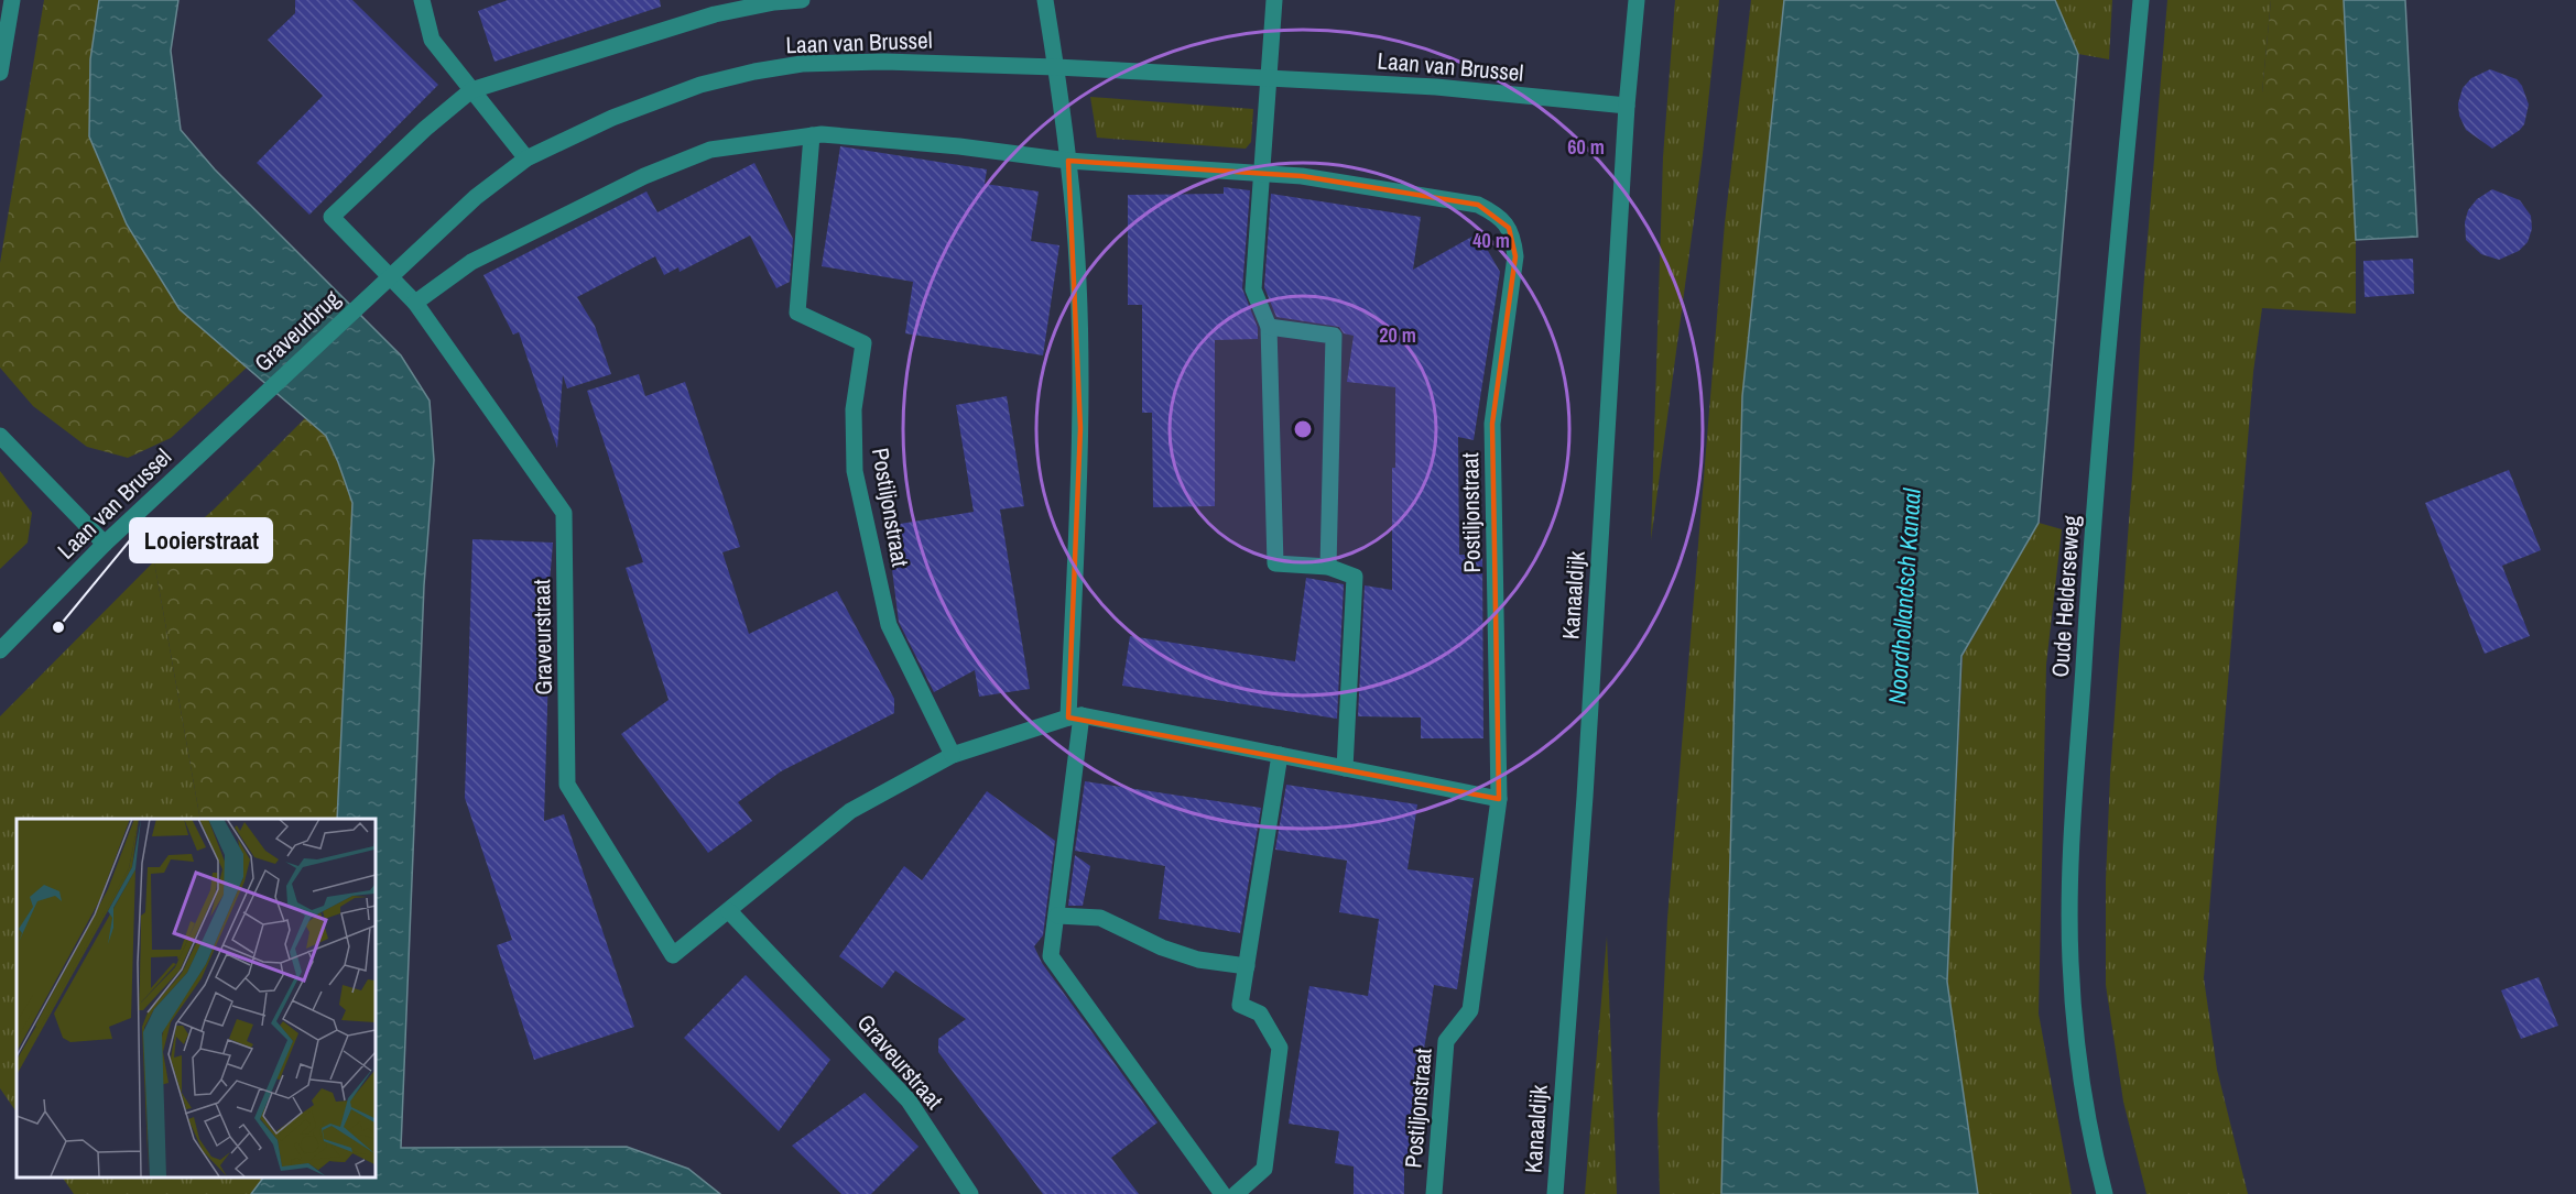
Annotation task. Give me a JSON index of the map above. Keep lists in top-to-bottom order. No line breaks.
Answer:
{"streets":{"street":["Laan van Brussel","Graveurbrug","Postiljonstraat","Kanaaldijk","Oude Helderseweg","Graveurstraat"]},"crossings":[["Laan van Brussel","Graveurbrug"],["Laan van Brussel","Kanaaldijk"],["Laan van Brussel","Graveurstraat"],["Postiljonstraat","Graveurstraat"]],"water":["Noordhollandsch Kanaal"],"places":["Looierstraat"],"rings":["60 m","40 m","20 m"]}
